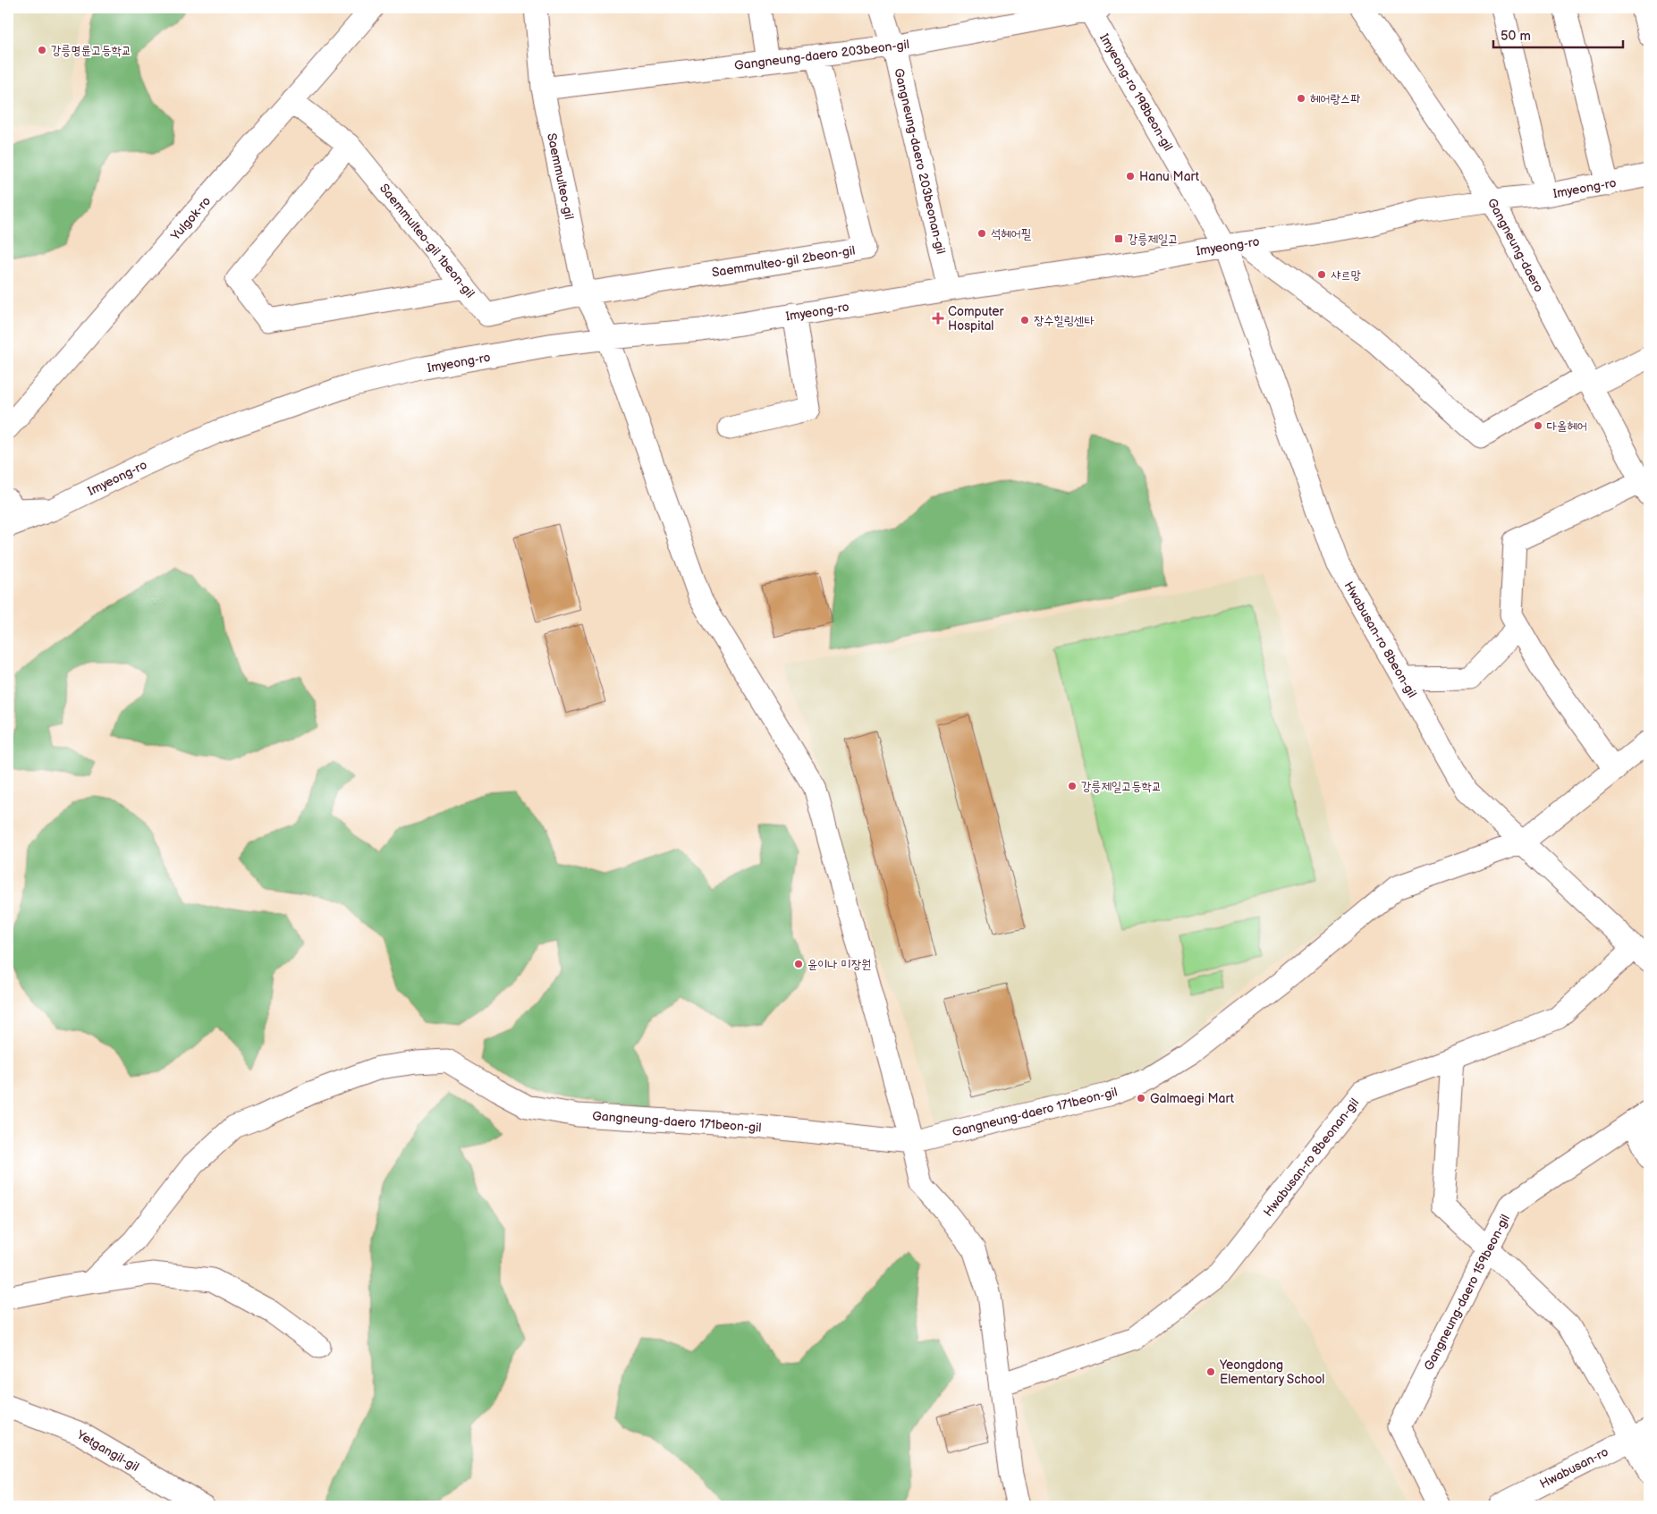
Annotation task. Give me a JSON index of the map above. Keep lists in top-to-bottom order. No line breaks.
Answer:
{"streets":{"street":["Gangneung-daero 203beon-gil","Imyeong-ro 198beon-gil","Gangneung-daero 203beonan-gil","Saemmulteo-gil","Imyeong-ro","Yulgok-ro","Saemmulteo-gil 1beon-gil","Gangneung-daero","Saemmulteo-gil 2beon-gil","Hwabusan-ro 8beon-gil","Gangneung-daero 171beon-gil","Hwabusan-ro 8beonan-gil","Gangneung-daero 159beon-gil","Yetgangil-gil","Hwabusan-ro"]},"crossings":[["Gangneung-daero 203beon-gil","Imyeong-ro 198beon-gil"],["Gangneung-daero 203beon-gil","Gangneung-daero 203beonan-gil"],["Gangneung-daero 203beon-gil","Saemmulteo-gil"],["Gangneung-daero 203beon-gil","Saemmulteo-gil 2beon-gil"],["Imyeong-ro 198beon-gil","Imyeong-ro"],["Imyeong-ro 198beon-gil","Hwabusan-ro 8beon-gil"],["Gangneung-daero 203beonan-gil","Imyeong-ro"],["Saemmulteo-gil","Imyeong-ro"],["Saemmulteo-gil","Saemmulteo-gil 1beon-gil"],["Saemmulteo-gil","Saemmulteo-gil 2beon-gil"],["Saemmulteo-gil","Gangneung-daero 171beon-gil"],["Saemmulteo-gil","Hwabusan-ro 8beonan-gil"],["Imyeong-ro","Gangneung-daero"],["Imyeong-ro","Hwabusan-ro 8beon-gil"],["Yulgok-ro","Saemmulteo-gil 1beon-gil"],["Saemmulteo-gil 1beon-gil","Saemmulteo-gil 2beon-gil"],["Hwabusan-ro 8beon-gil","Gangneung-daero 171beon-gil"],["Hwabusan-ro 8beon-gil","Hwabusan-ro 8beonan-gil"]],"places":{"other":["강릉명륜고등학교","헤어랑스파","Hanu Mart","석헤어필","샤르망","장수힐링센타","다올헤어","강릉제일고등학교","윤이나 미장원","Galmaegi Mart","Yeongdong Elementary School"],"transit":["강릉제일고"],"health":["Computer Hospital"]},"scale_bar":"50 m"}
